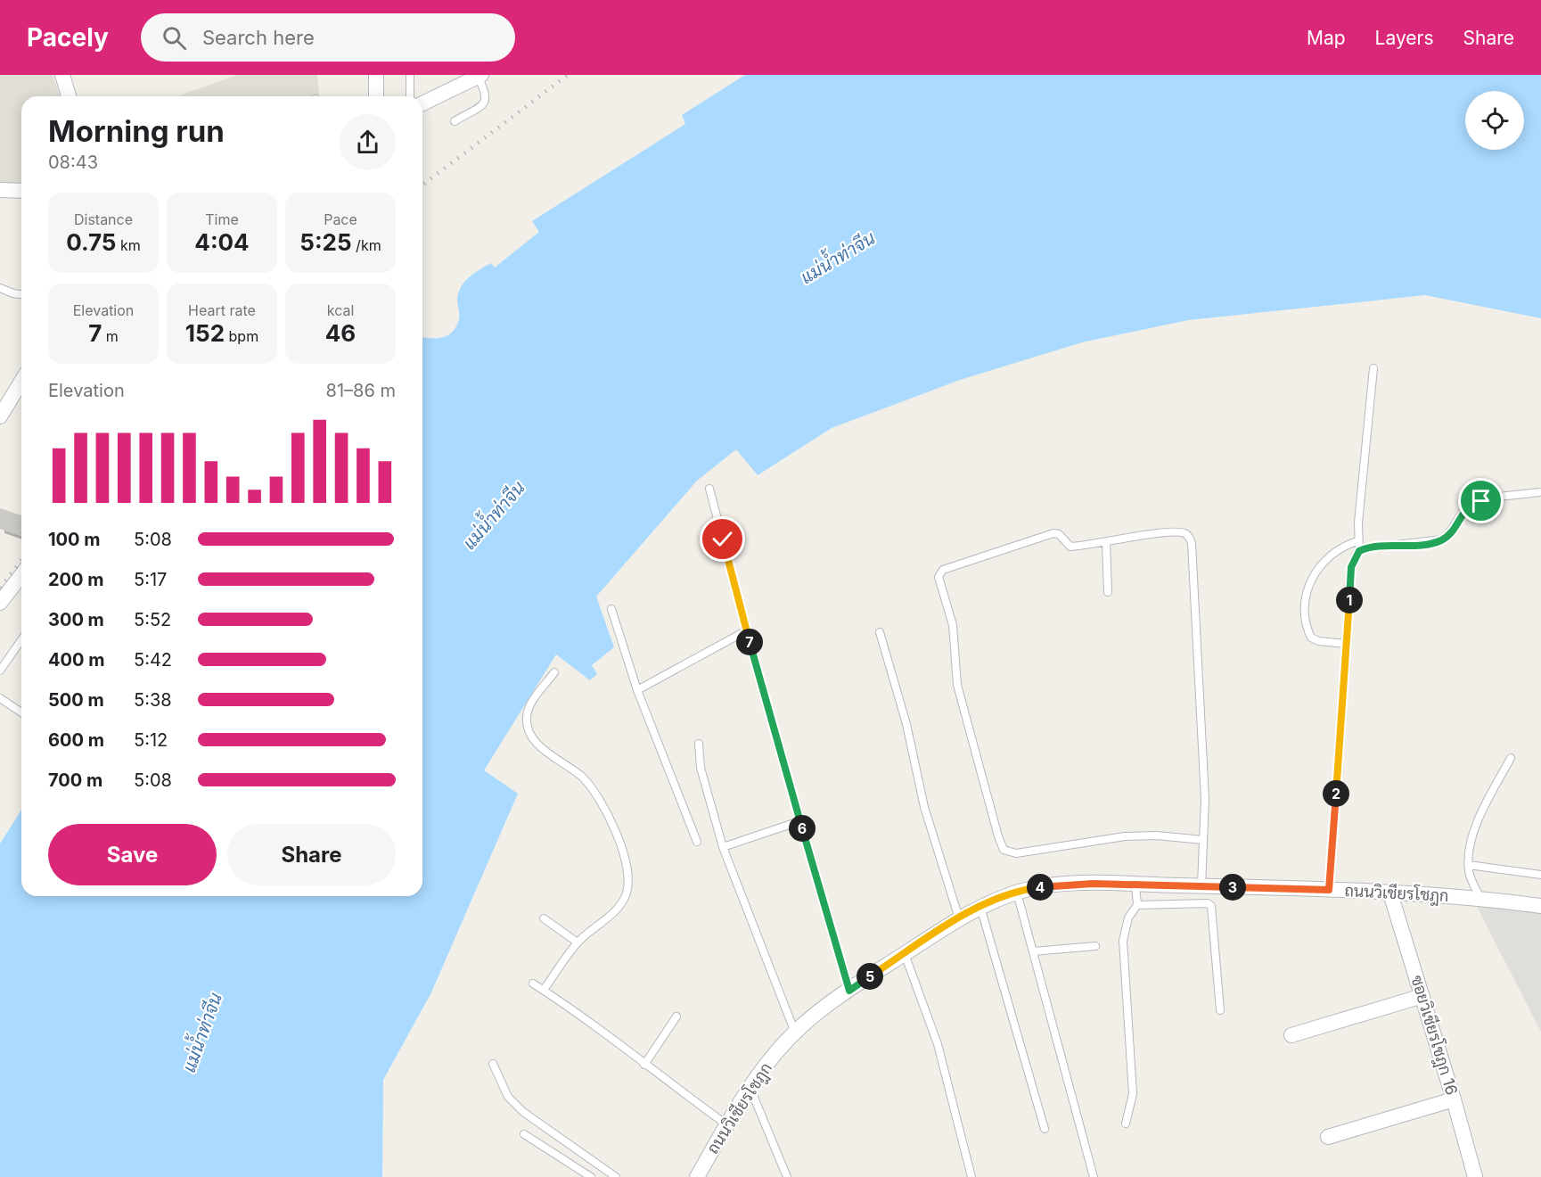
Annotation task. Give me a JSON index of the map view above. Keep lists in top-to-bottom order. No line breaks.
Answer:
{"streets":{"street":["ถนนวิเชียรโชฎก","ซอยวิเชียรโชฎก 16"]},"crossings":[["ถนนวิเชียรโชฎก","ซอยวิเชียรโชฎก 16"]],"water":["แม่น้ำท่าจีน"],"page":{"header":"Pacely","search":"Search here","nav":["Map","Layers","Share"],"heading":["Morning run","08:43"],"stats":[["Distance","0.75 km"],["Time","4:04"],["Pace","5:25 /km"],["Elevation","7 m"],["Heart rate","152 bpm"],["kcal","46"]],"chart":["Elevation","81–86 m"],"list":[{"name":"100 m","note":"5:08"},{"name":"200 m","note":"5:17"},{"name":"300 m","note":"5:52"},{"name":"400 m","note":"5:42"},{"name":"500 m","note":"5:38"},{"name":"600 m","note":"5:12"},{"name":"700 m","note":"5:08"}],"pins":["1","7","2","6","3","4","5"],"buttons":["Save","Share"]}}
